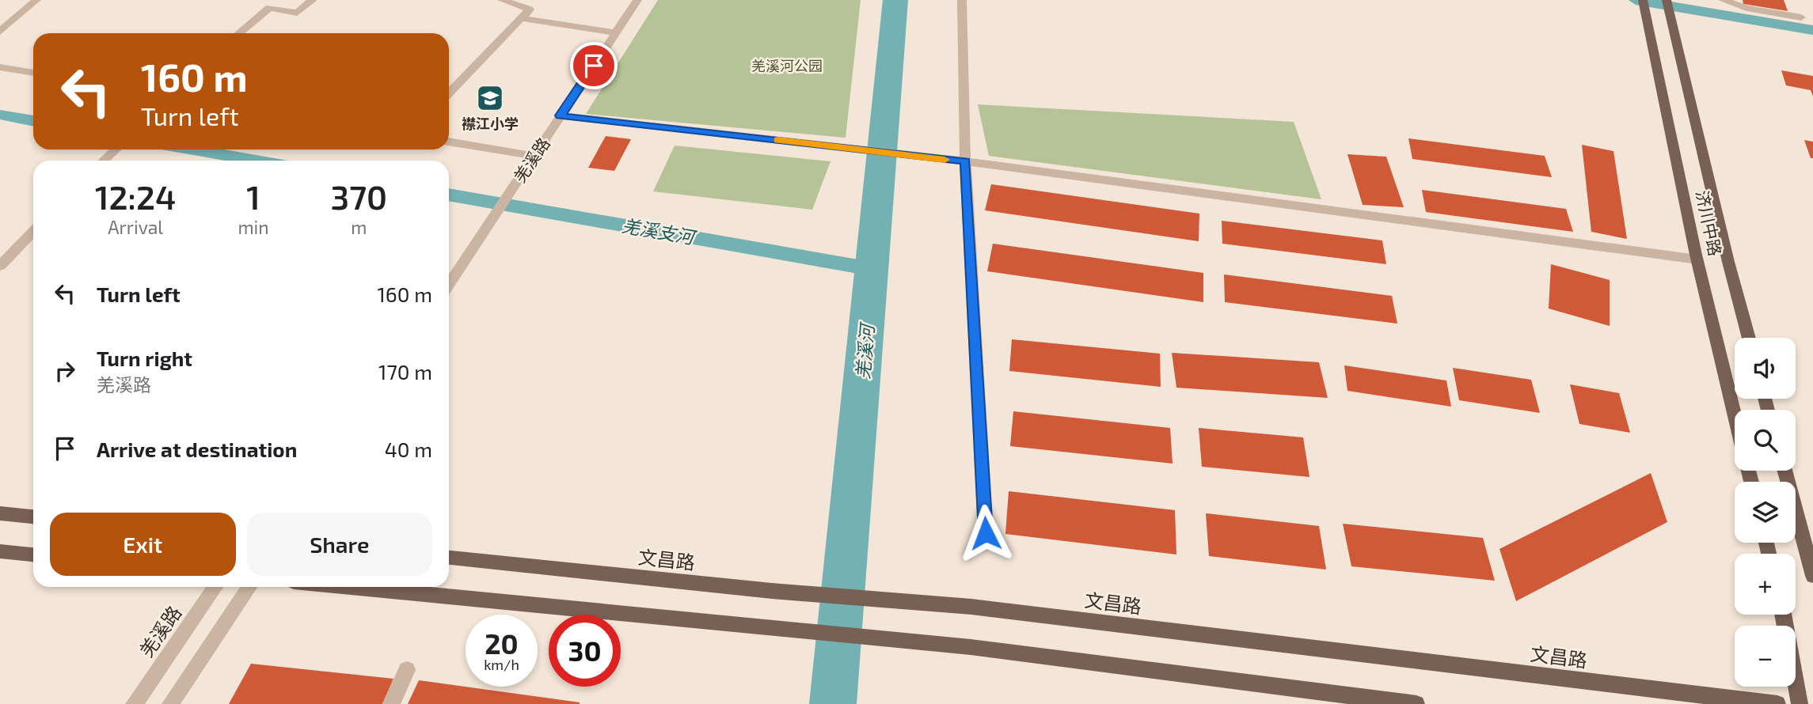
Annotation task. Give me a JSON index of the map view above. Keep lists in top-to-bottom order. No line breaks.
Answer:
{"streets":{"main road":["济川中路","文昌路"],"street":["羌溪路"]},"water":["羌溪支河","羌溪河"],"parks":["羌溪河公园"],"places":{"school or university":["襟江小学"]},"page":{"turn":["160 m","Turn left"],"eta":["12:24","Arrival","1","min","370","m"],"list":[{"name":"Turn left","value":"160 m"},{"name":"Turn right","note":"羌溪路","value":"170 m"},{"name":"Arrive at destination","value":"40 m"}],"map_buttons":["+","−"],"buttons":["Exit","Share"],"speed":"20 km/h","limit":"30"}}
